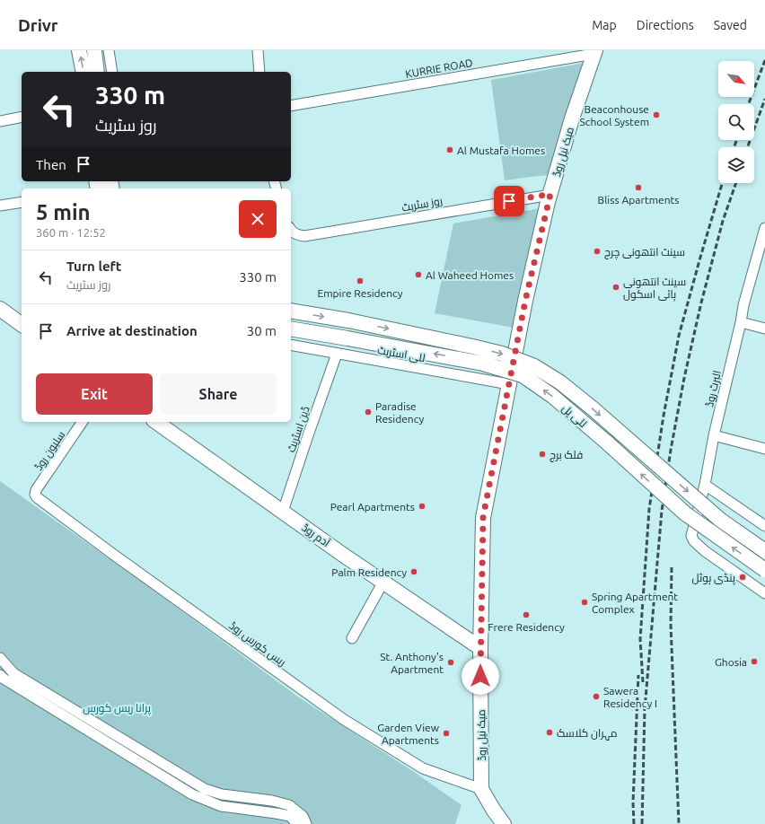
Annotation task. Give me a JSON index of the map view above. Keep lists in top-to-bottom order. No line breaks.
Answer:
{"streets":{"street":["KURRIE ROAD","میک نیل روڈ","روز سٹریٹ","للی اسٹریٹ","البرٹ روڈ","للی پل","ڈین اسٹریٹ","سلیون روڈ","آدم روڈ","ریس کورس روڈ"]},"crossings":[["KURRIE ROAD","میک نیل روڈ"],["میک نیل روڈ","روز سٹریٹ"],["میک نیل روڈ","للی اسٹریٹ"],["میک نیل روڈ","آدم روڈ"],["میک نیل روڈ","ریس کورس روڈ"],["للی اسٹریٹ","ڈین اسٹریٹ"],["ڈین اسٹریٹ","آدم روڈ"],["سلیون روڈ","ریس کورس روڈ"]],"parks":["پرانا ریس کورس"],"places":["Beaconhouse School System","Al Mustafa Homes","Bliss Apartments","سینٹ انتھونی چرچ","Al Waheed Homes","Empire Residency","سینٹ انتھونی ہائی اسکول","Paradise Residency","فلک برج","Pearl Apartments","Palm Residency","پنڈی ہوٹل","Spring Apartment Complex","Frere Residency","Ghosia","St. Anthony's Apartment","Sawera Residency I","مہران کلاسک","Garden View Apartments"],"north":"bottom right","page":{"header":"Drivr","nav":["Map","Directions","Saved"],"turn":["330 m","روز سٹریٹ"],"then":"Then","heading":["5 min","360 m · 12:52"],"list":[{"name":"Turn left","note":"روز سٹریٹ","value":"330 m"},{"name":"Arrive at destination","value":"30 m"}],"buttons":["Exit","Share"]}}
